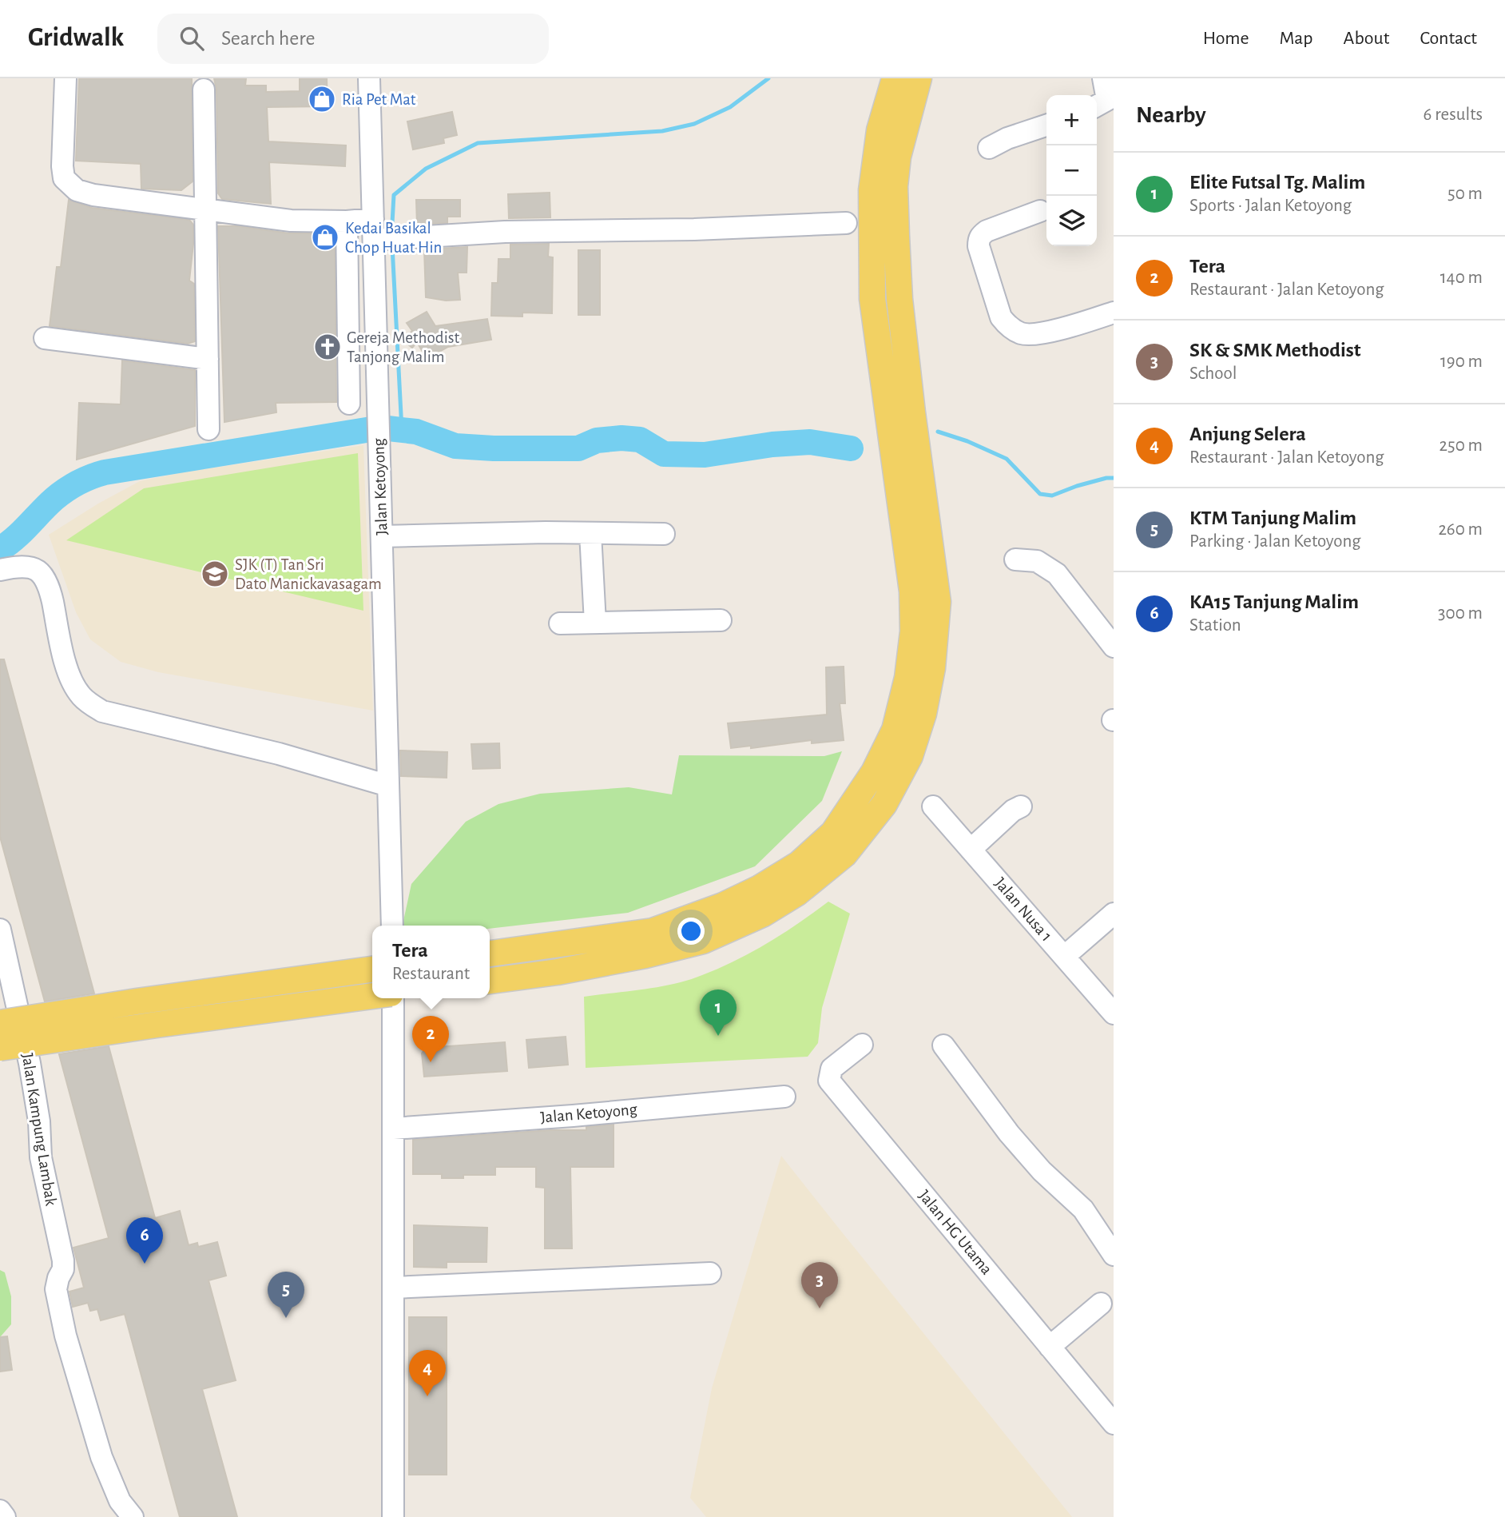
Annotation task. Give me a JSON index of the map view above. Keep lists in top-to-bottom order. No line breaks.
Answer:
{"streets":{"street":["Jalan Ketoyong","Jalan Nusa 1","Jalan Kampung Lambak","Jalan HG Utama"]},"places":{"shop":["Ria Pet Mat","Kedai Basikal Chop Huat Hin"],"church":["Gereja Methodist Tanjong Malim"],"school or university":["SJK (T) Tan Sri Dato Manickavasagam"]},"page":{"header":"Gridwalk","search":"Search here","nav":["Home","Map","About","Contact"],"heading":["Nearby","6 results"],"map_buttons":["+","−"],"list":[{"mark":"1","name":"Elite Futsal Tg. Malim","note":"Sports · Jalan Ketoyong","value":"50 m"},{"mark":"2","name":"Tera","note":"Restaurant · Jalan Ketoyong","value":"140 m"},{"mark":"3","name":"SK & SMK Methodist","note":"School","value":"190 m"},{"mark":"4","name":"Anjung Selera","note":"Restaurant · Jalan Ketoyong","value":"250 m"},{"mark":"5","name":"KTM Tanjung Malim","note":"Parking · Jalan Ketoyong","value":"260 m"},{"mark":"6","name":"KA15 Tanjung Malim","note":"Station","value":"300 m"}],"popup":["Tera","Restaurant"],"pins":["1","2","6","3","5","4"]}}
